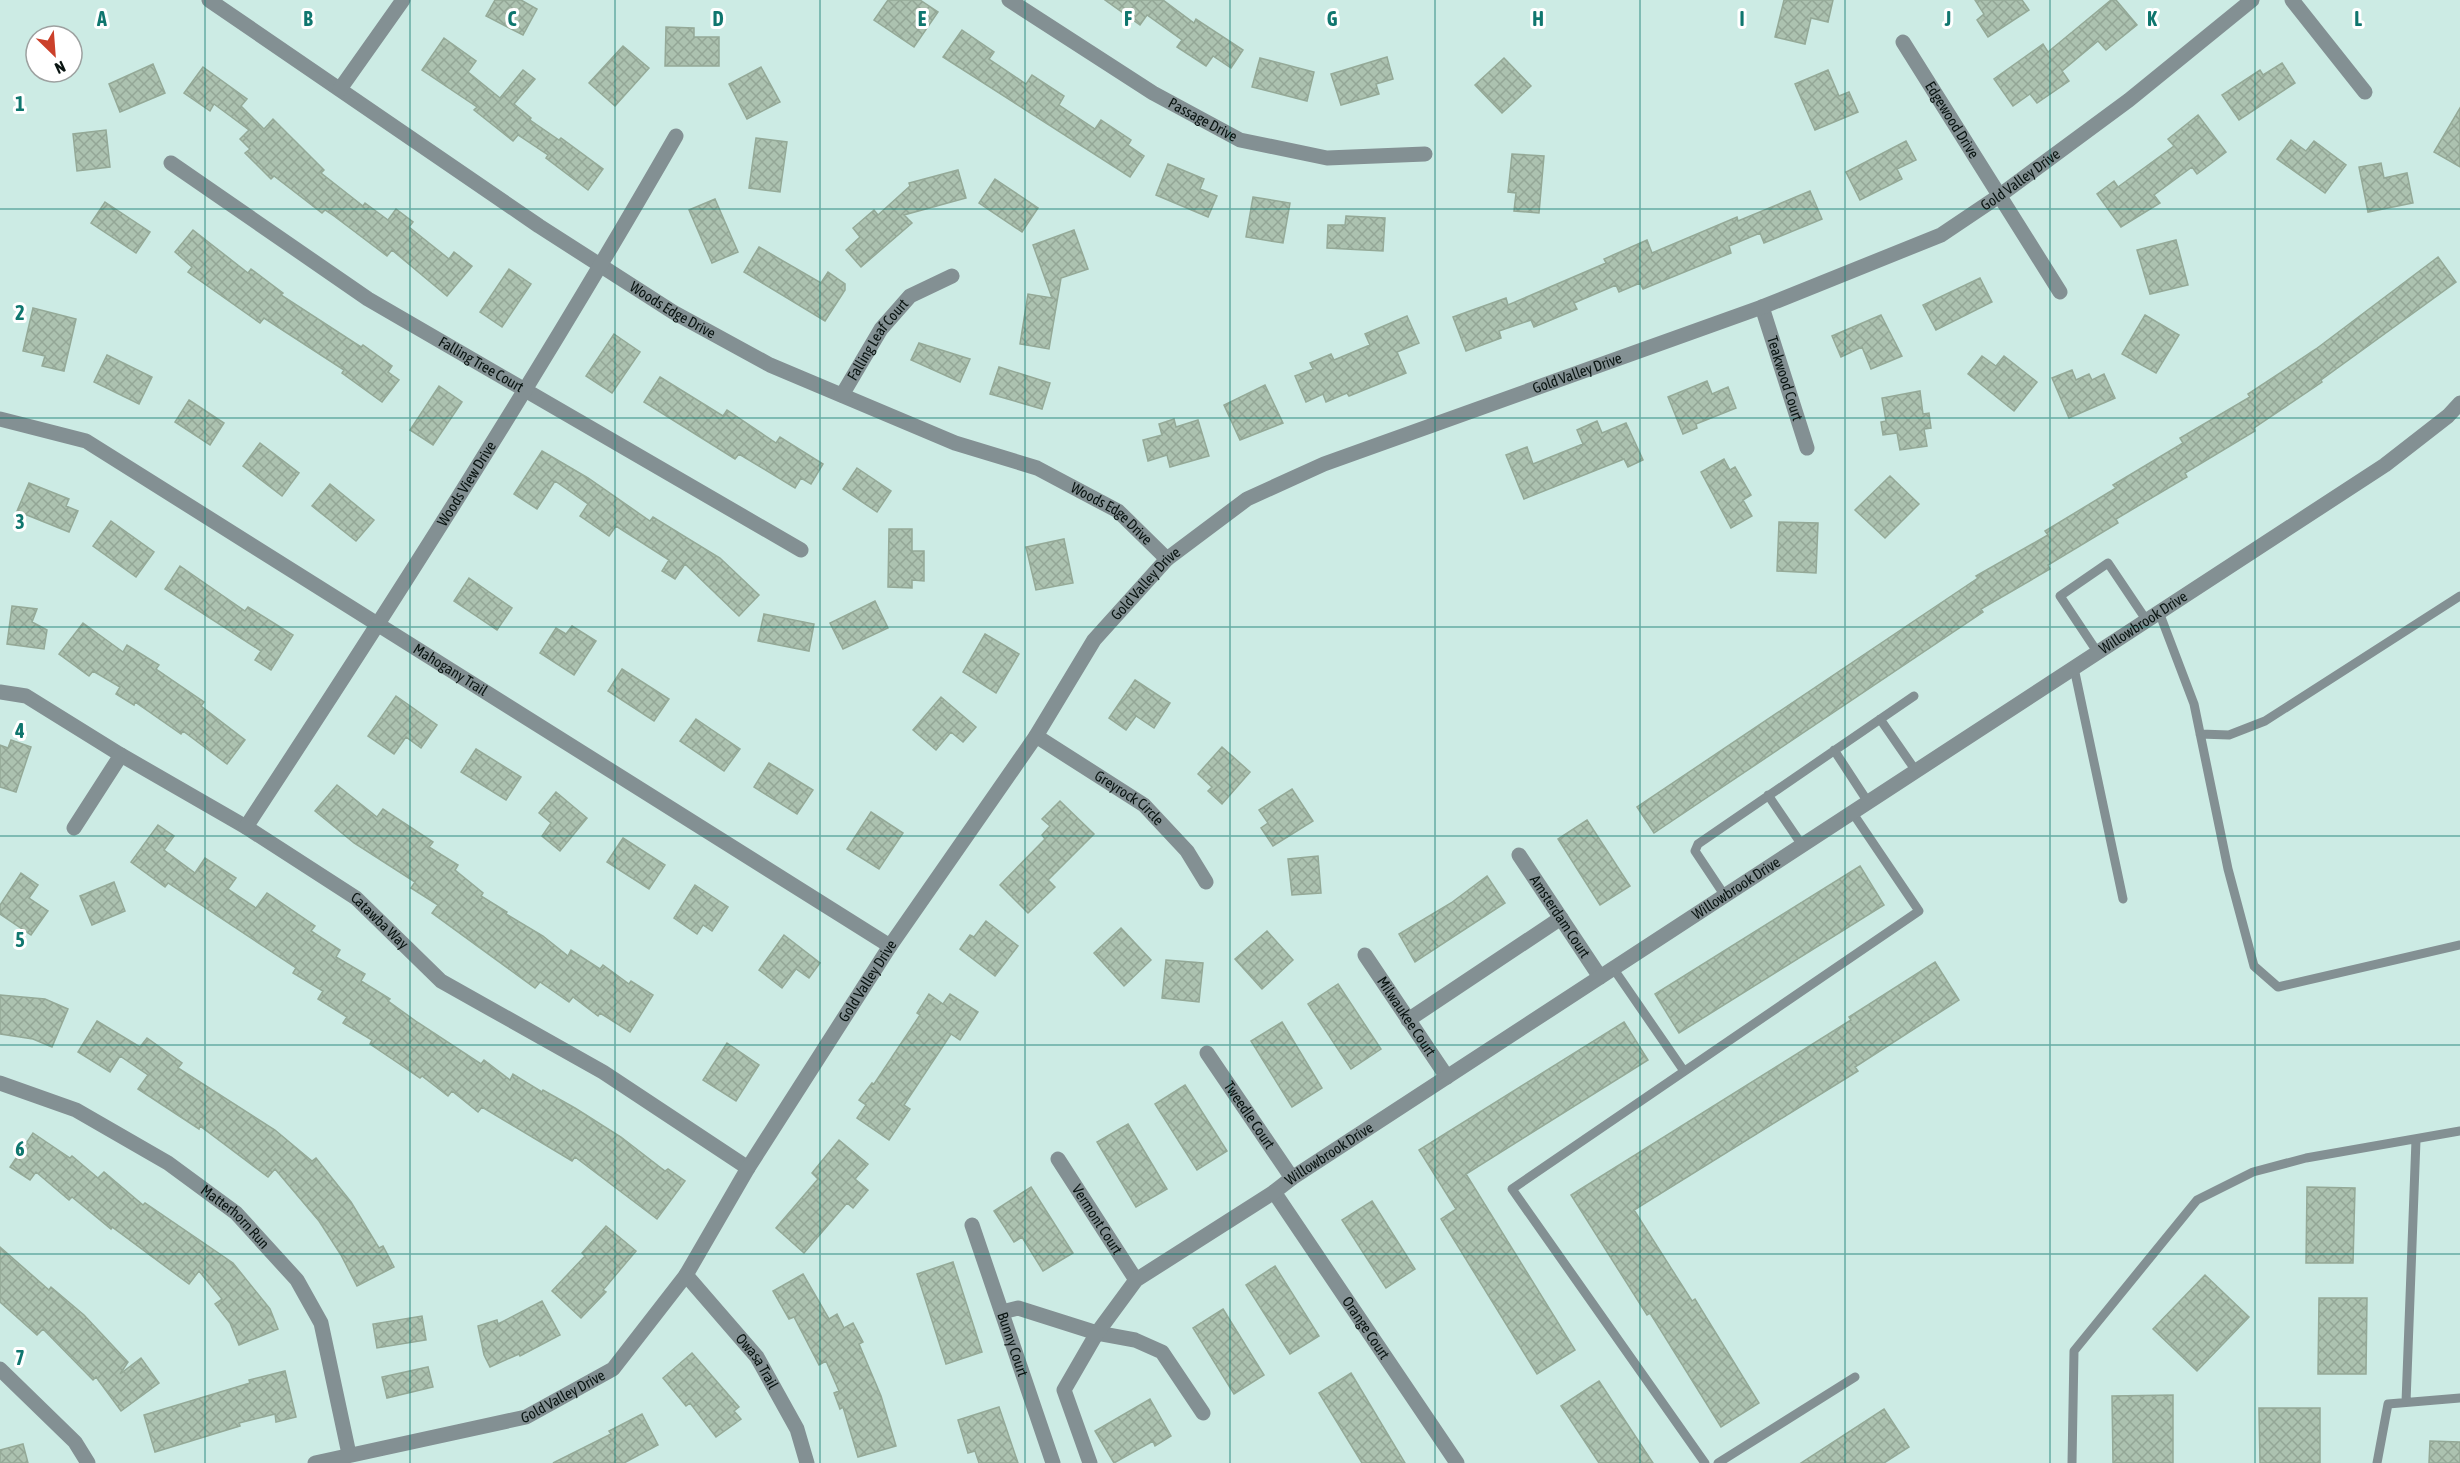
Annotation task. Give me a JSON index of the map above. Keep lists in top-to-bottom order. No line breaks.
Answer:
{"streets":{"street":["Edgewood Drive","Passage Drive","Gold Valley Drive","Woods Edge Drive","Falling Leaf Court","Falling Tree Court","Teakwood Court","Woods View Drive","Willowbrook Drive","Mahogany Trail","Greyrock Circle","Amsterdam Court","Catawba Way","Milwaukee Court","Tweedle Court","Matterhorn Run","Vermont Court","Orange Court","Bunny Court","Owasa Trail"]},"crossings":[["Edgewood Drive","Gold Valley Drive"],["Gold Valley Drive","Woods Edge Drive"],["Gold Valley Drive","Teakwood Court"],["Gold Valley Drive","Mahogany Trail"],["Gold Valley Drive","Greyrock Circle"],["Gold Valley Drive","Catawba Way"],["Gold Valley Drive","Matterhorn Run"],["Gold Valley Drive","Owasa Trail"],["Woods Edge Drive","Falling Leaf Court"],["Woods Edge Drive","Woods View Drive"],["Falling Tree Court","Woods View Drive"],["Woods View Drive","Mahogany Trail"],["Woods View Drive","Catawba Way"],["Willowbrook Drive","Amsterdam Court"],["Willowbrook Drive","Milwaukee Court"],["Willowbrook Drive","Tweedle Court"],["Willowbrook Drive","Vermont Court"],["Willowbrook Drive","Orange Court"]],"north":"bottom right","grid":{"columns":["A","B","C","D","E","F","G","H","I","J","K","L"],"rows":["1","2","3","4","5","6","7"]}}
